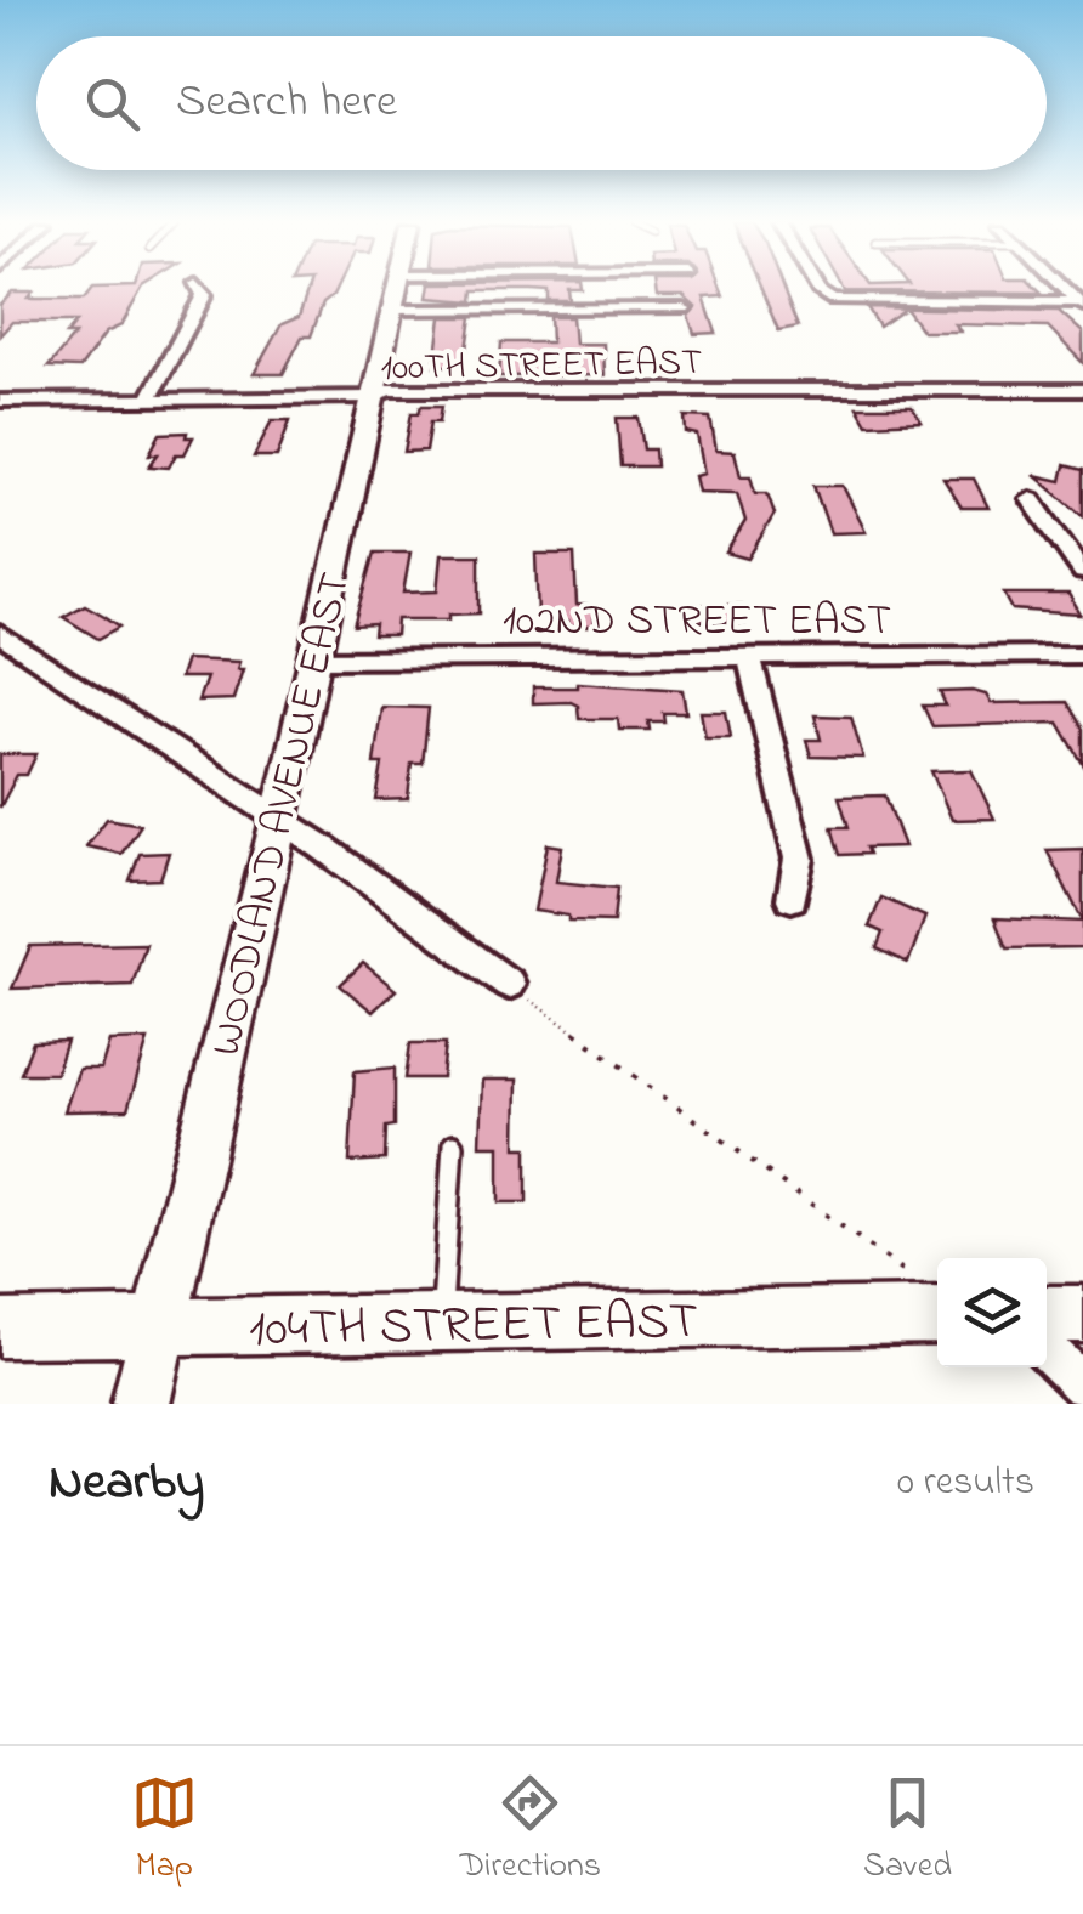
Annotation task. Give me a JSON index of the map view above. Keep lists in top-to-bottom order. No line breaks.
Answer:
{"streets":{"street":["100TH STREET EAST","102ND STREET EAST","WOODLAND AVENUE EAST","104TH STREET EAST"]},"crossings":[["100TH STREET EAST","WOODLAND AVENUE EAST"],["102ND STREET EAST","WOODLAND AVENUE EAST"],["WOODLAND AVENUE EAST","104TH STREET EAST"]],"page":{"search":"Search here","heading":["Nearby","0 results"],"nav":["Map","Directions","Saved"]}}
